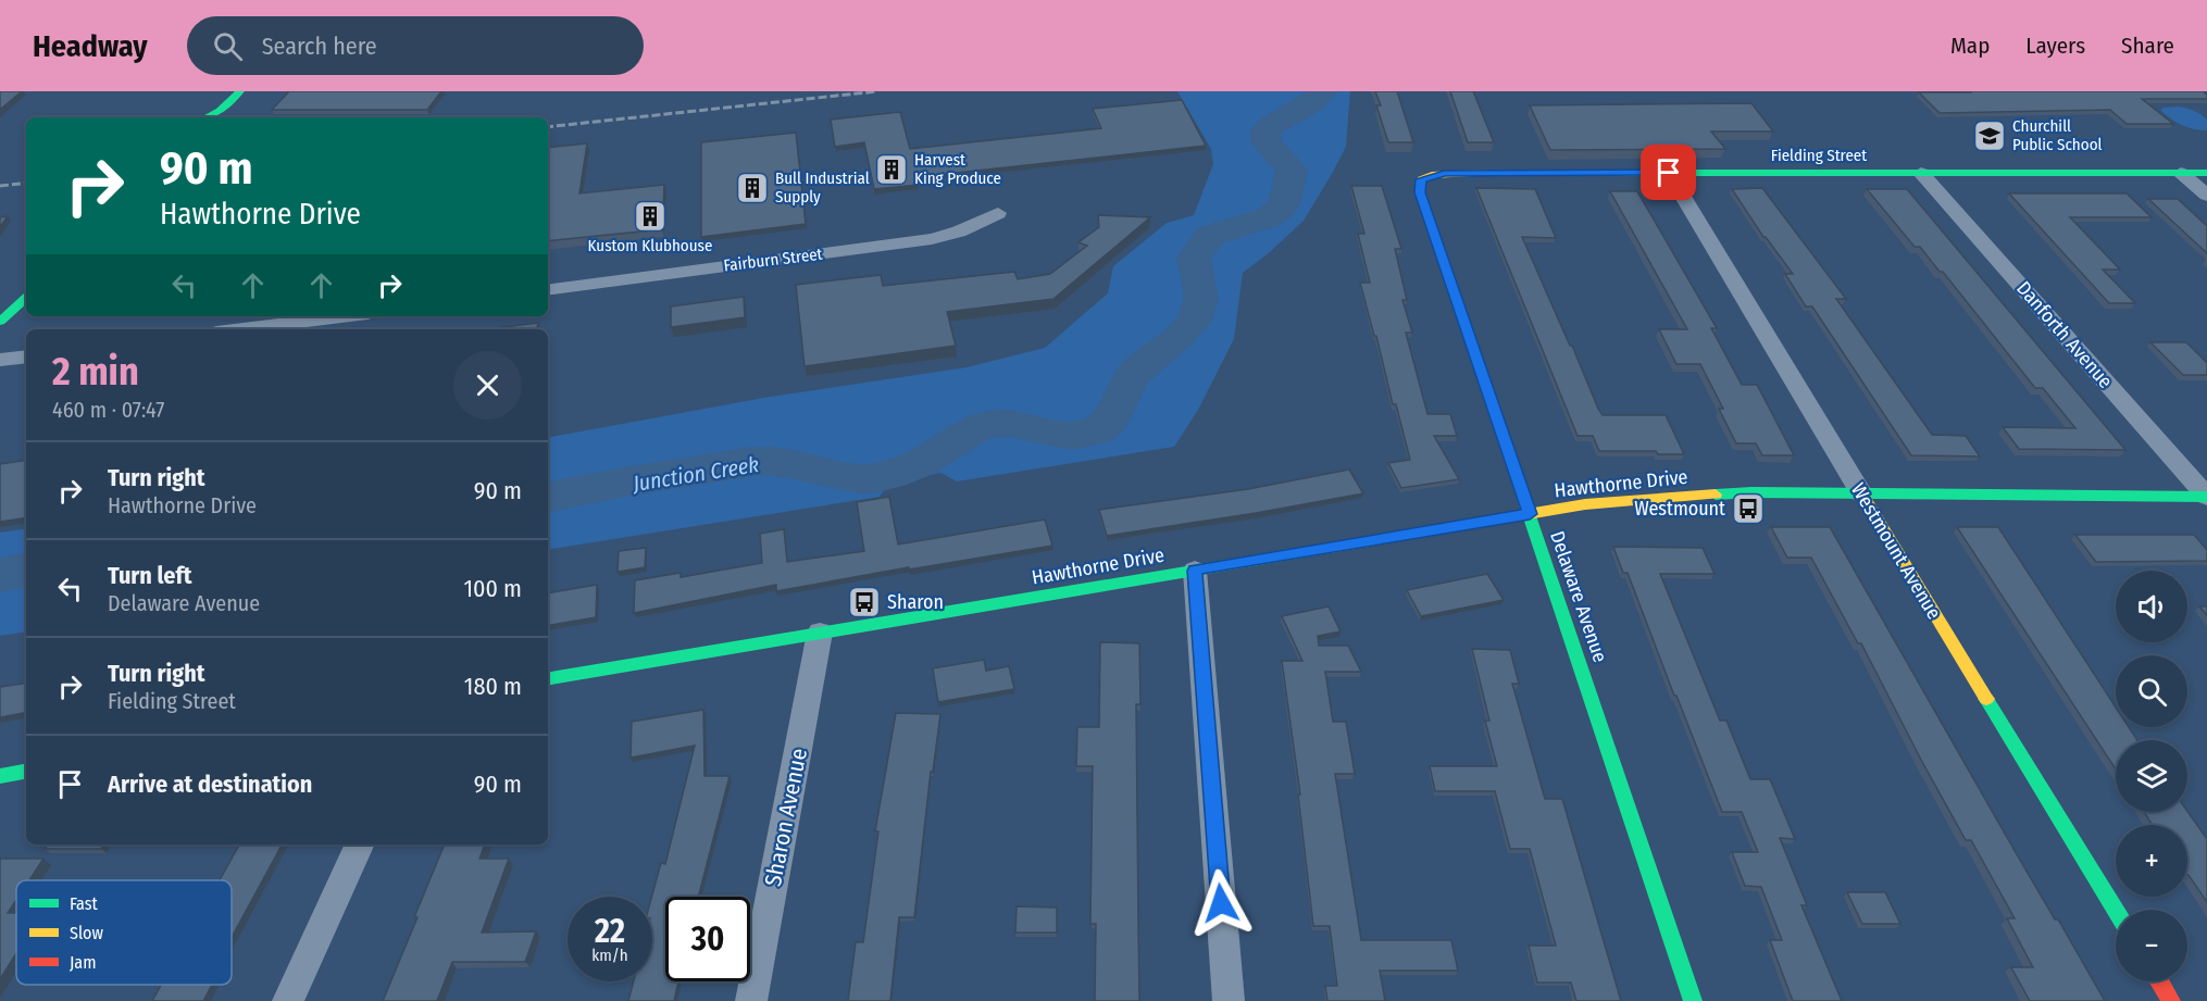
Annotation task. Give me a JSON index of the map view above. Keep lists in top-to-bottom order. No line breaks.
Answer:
{"streets":{"street":["Fielding Street","Fairburn Street","Danforth Avenue","Hawthorne Drive","Westmount Avenue","Delaware Avenue","Sharon Avenue"]},"crossings":[["Fielding Street","Danforth Avenue"],["Fielding Street","Westmount Avenue"],["Fielding Street","Delaware Avenue"],["Danforth Avenue","Hawthorne Drive"],["Hawthorne Drive","Westmount Avenue"],["Hawthorne Drive","Delaware Avenue"],["Hawthorne Drive","Sharon Avenue"]],"water":["Junction Creek"],"places":{"school or university":["Churchill Public School"],"building":["Harvest King Produce","Bull Industrial Supply","Kustom Klubhouse"],"bus stop":["Westmount","Sharon"]},"legend":["Fast","Slow","Jam"],"page":{"header":"Headway","search":"Search here","nav":["Map","Layers","Share"],"turn":["90 m","Hawthorne Drive"],"heading":["2 min","460 m · 07:47"],"list":[{"name":"Turn right","note":"Hawthorne Drive","value":"90 m"},{"name":"Turn left","note":"Delaware Avenue","value":"100 m"},{"name":"Turn right","note":"Fielding Street","value":"180 m"},{"name":"Arrive at destination","value":"90 m"}],"map_buttons":["+","−"],"speed":"22 km/h","limit":"30"}}
